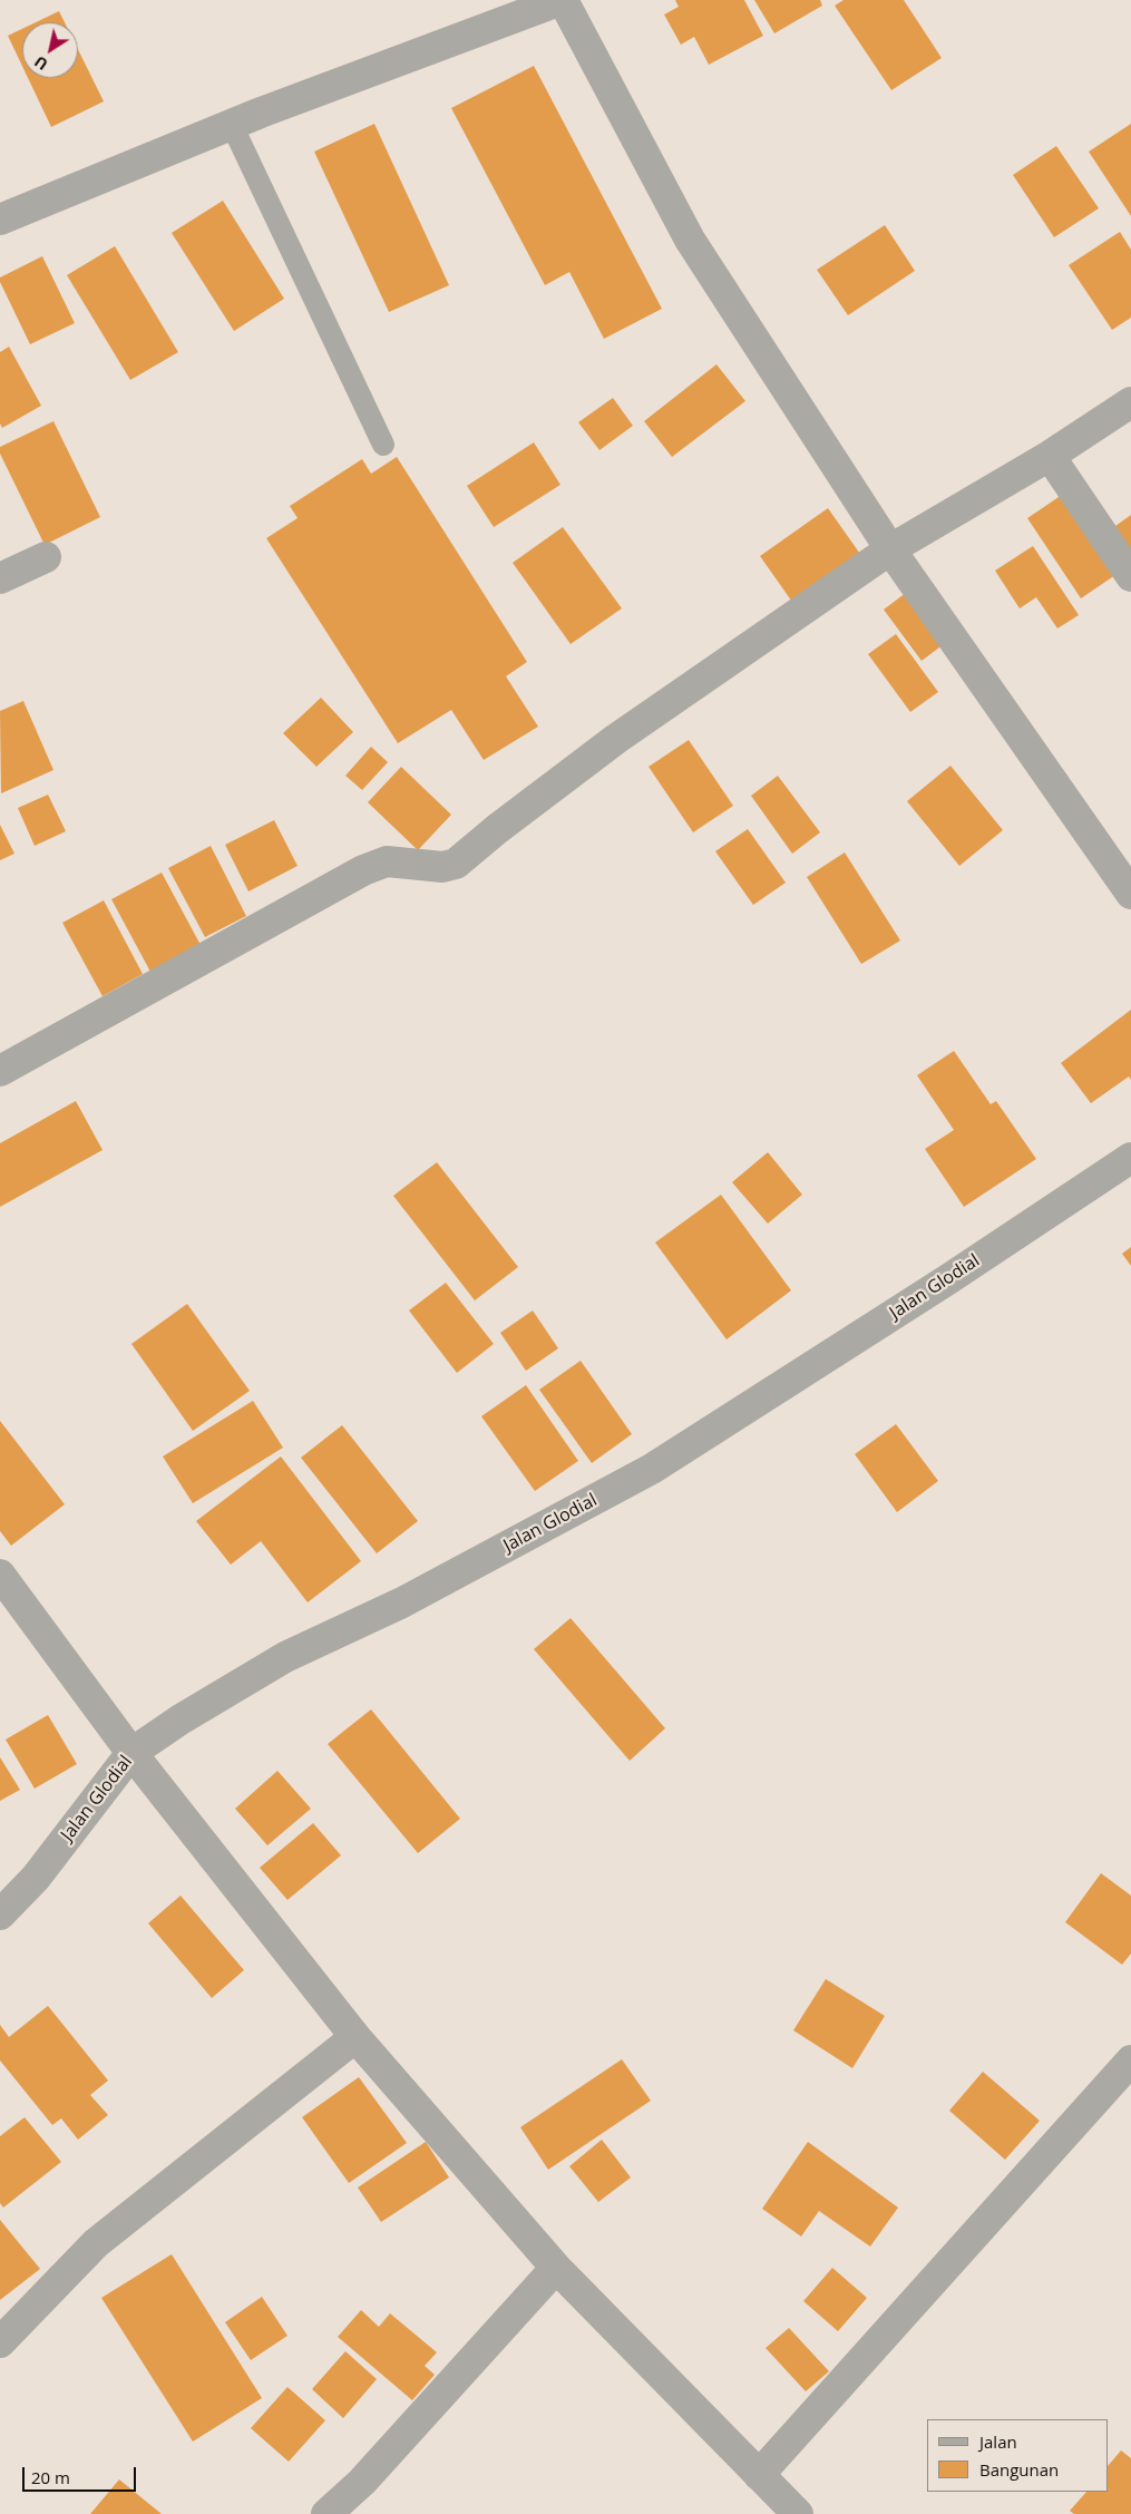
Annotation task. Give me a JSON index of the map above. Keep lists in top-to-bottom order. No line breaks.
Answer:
{"streets":{"street":["Jalan Glodial"]},"legend":["Jalan","Bangunan"],"scale_bar":"20 m","north":"bottom left"}
